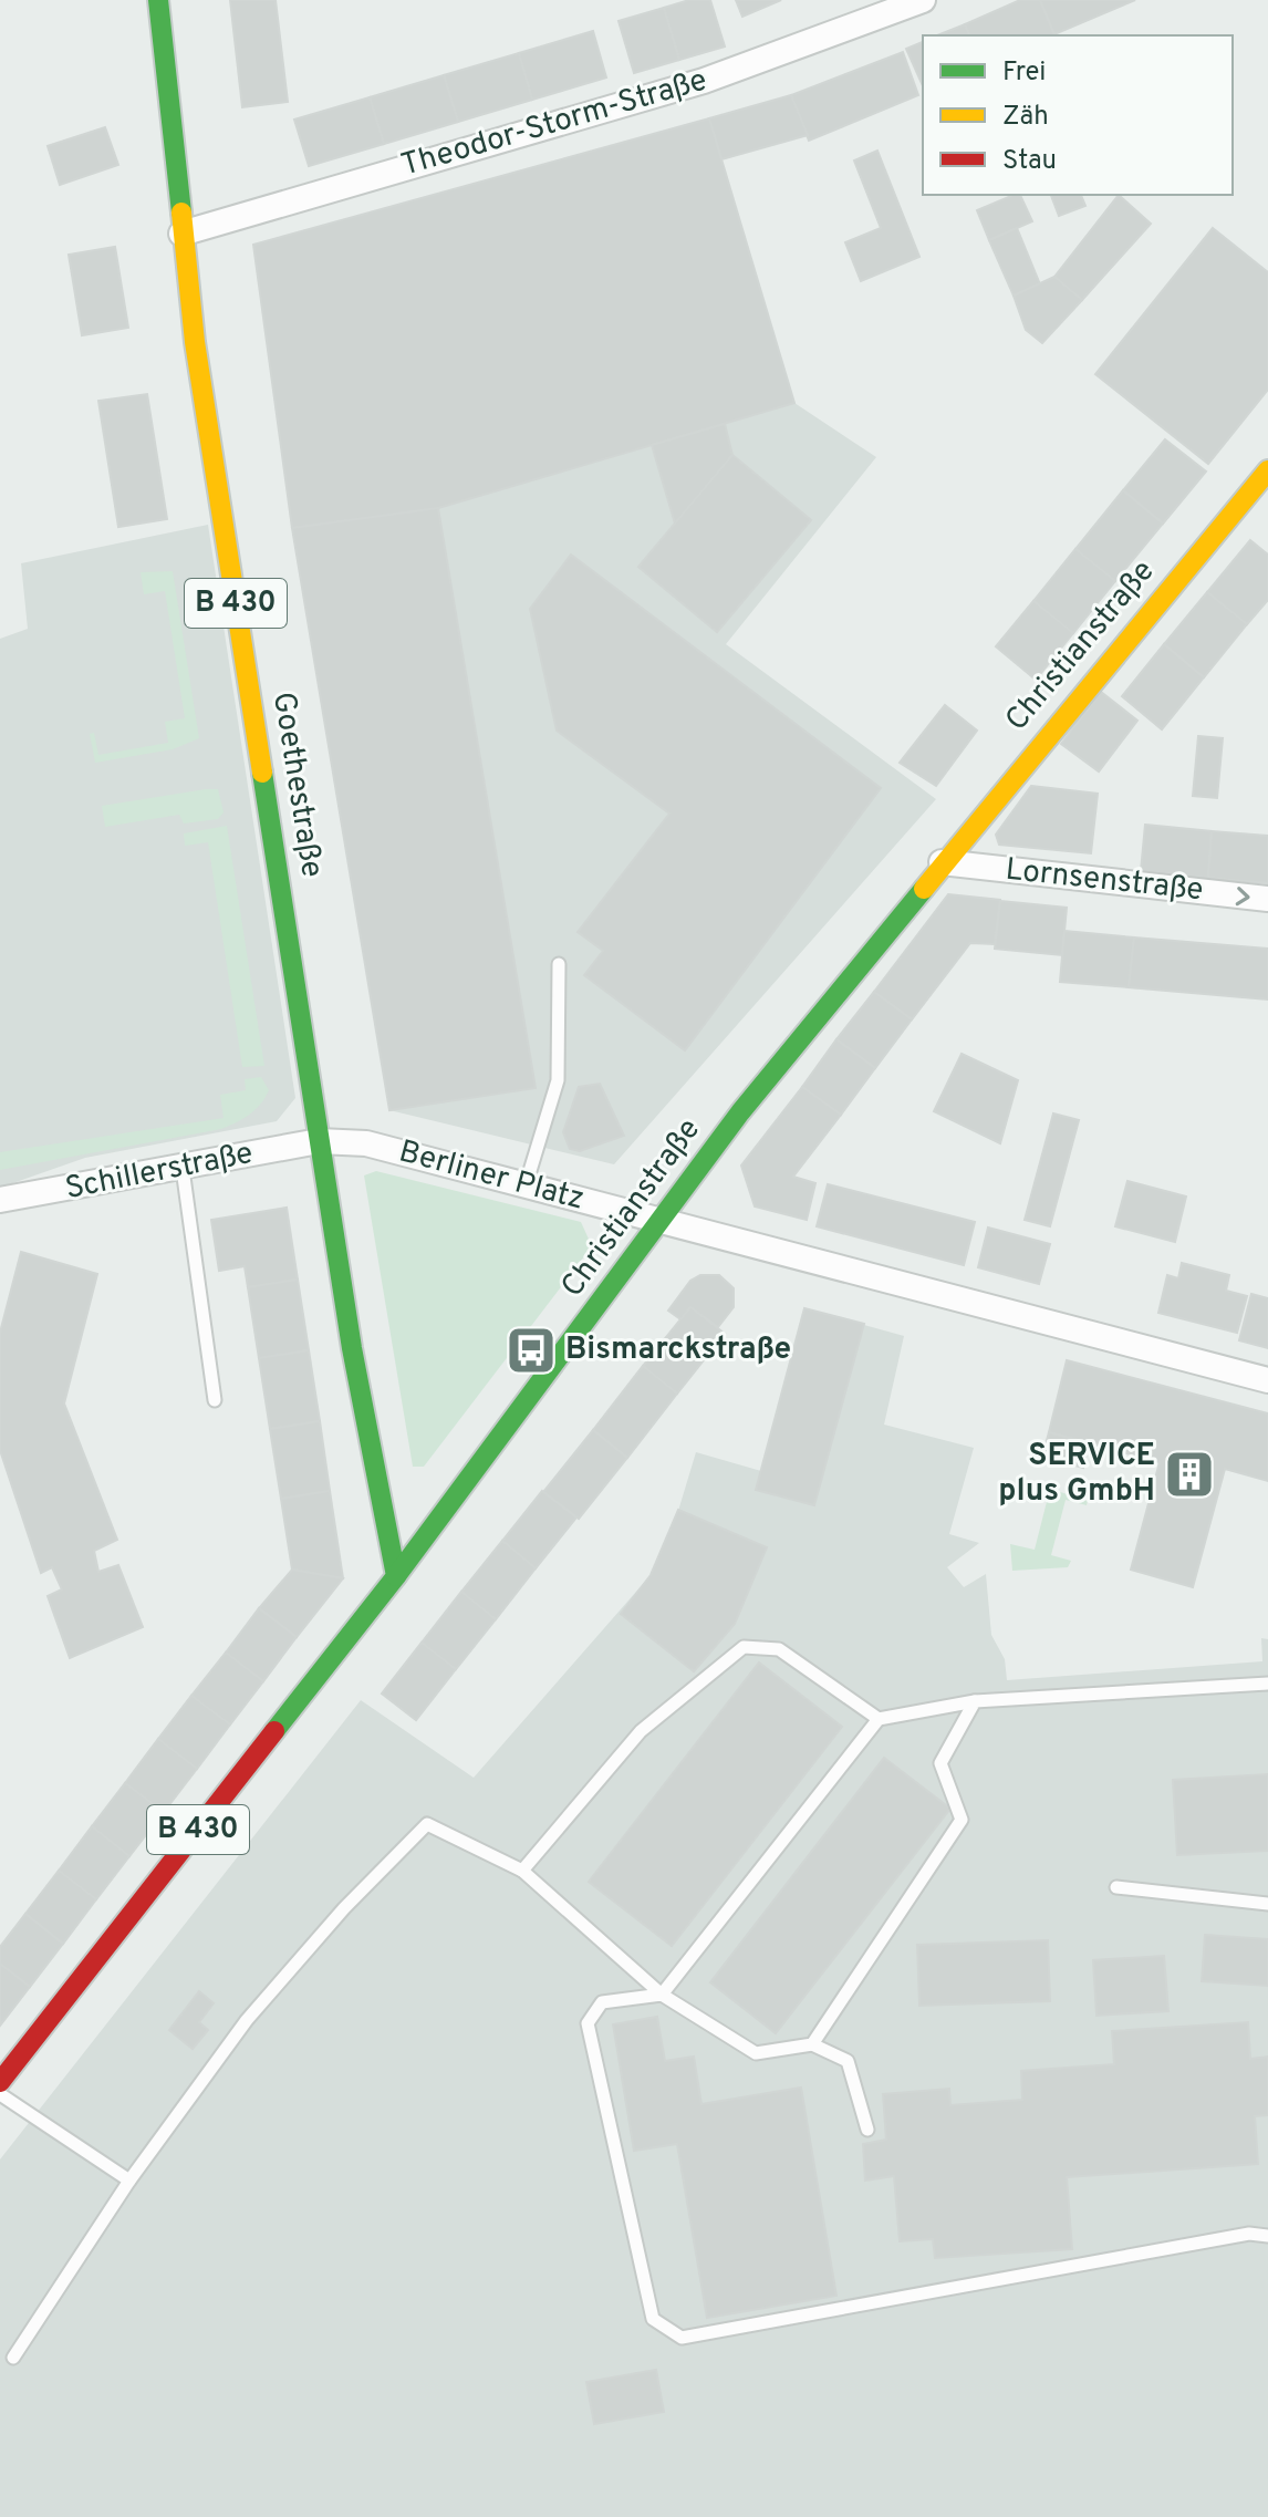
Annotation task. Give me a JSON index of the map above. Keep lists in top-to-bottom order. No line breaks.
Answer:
{"streets":{"main road":["B 430","Christianstraße","Goethestraße"],"street":["Theodor-Storm-Straße","Lornsenstraße","Schillerstraße","Berliner Platz"]},"crossings":[["Theodor-Storm-Straße","Goethestraße"],["Christianstraße","Goethestraße"],["Christianstraße","Lornsenstraße"],["Christianstraße","Berliner Platz"],["Goethestraße","Schillerstraße"],["Goethestraße","Berliner Platz"],["Schillerstraße","Berliner Platz"]],"one_way":["Lornsenstraße"],"places":{"bus stop":["Bismarckstraße"],"building":["SERVICE plus GmbH"]},"legend":["Frei","Zäh","Stau"]}
